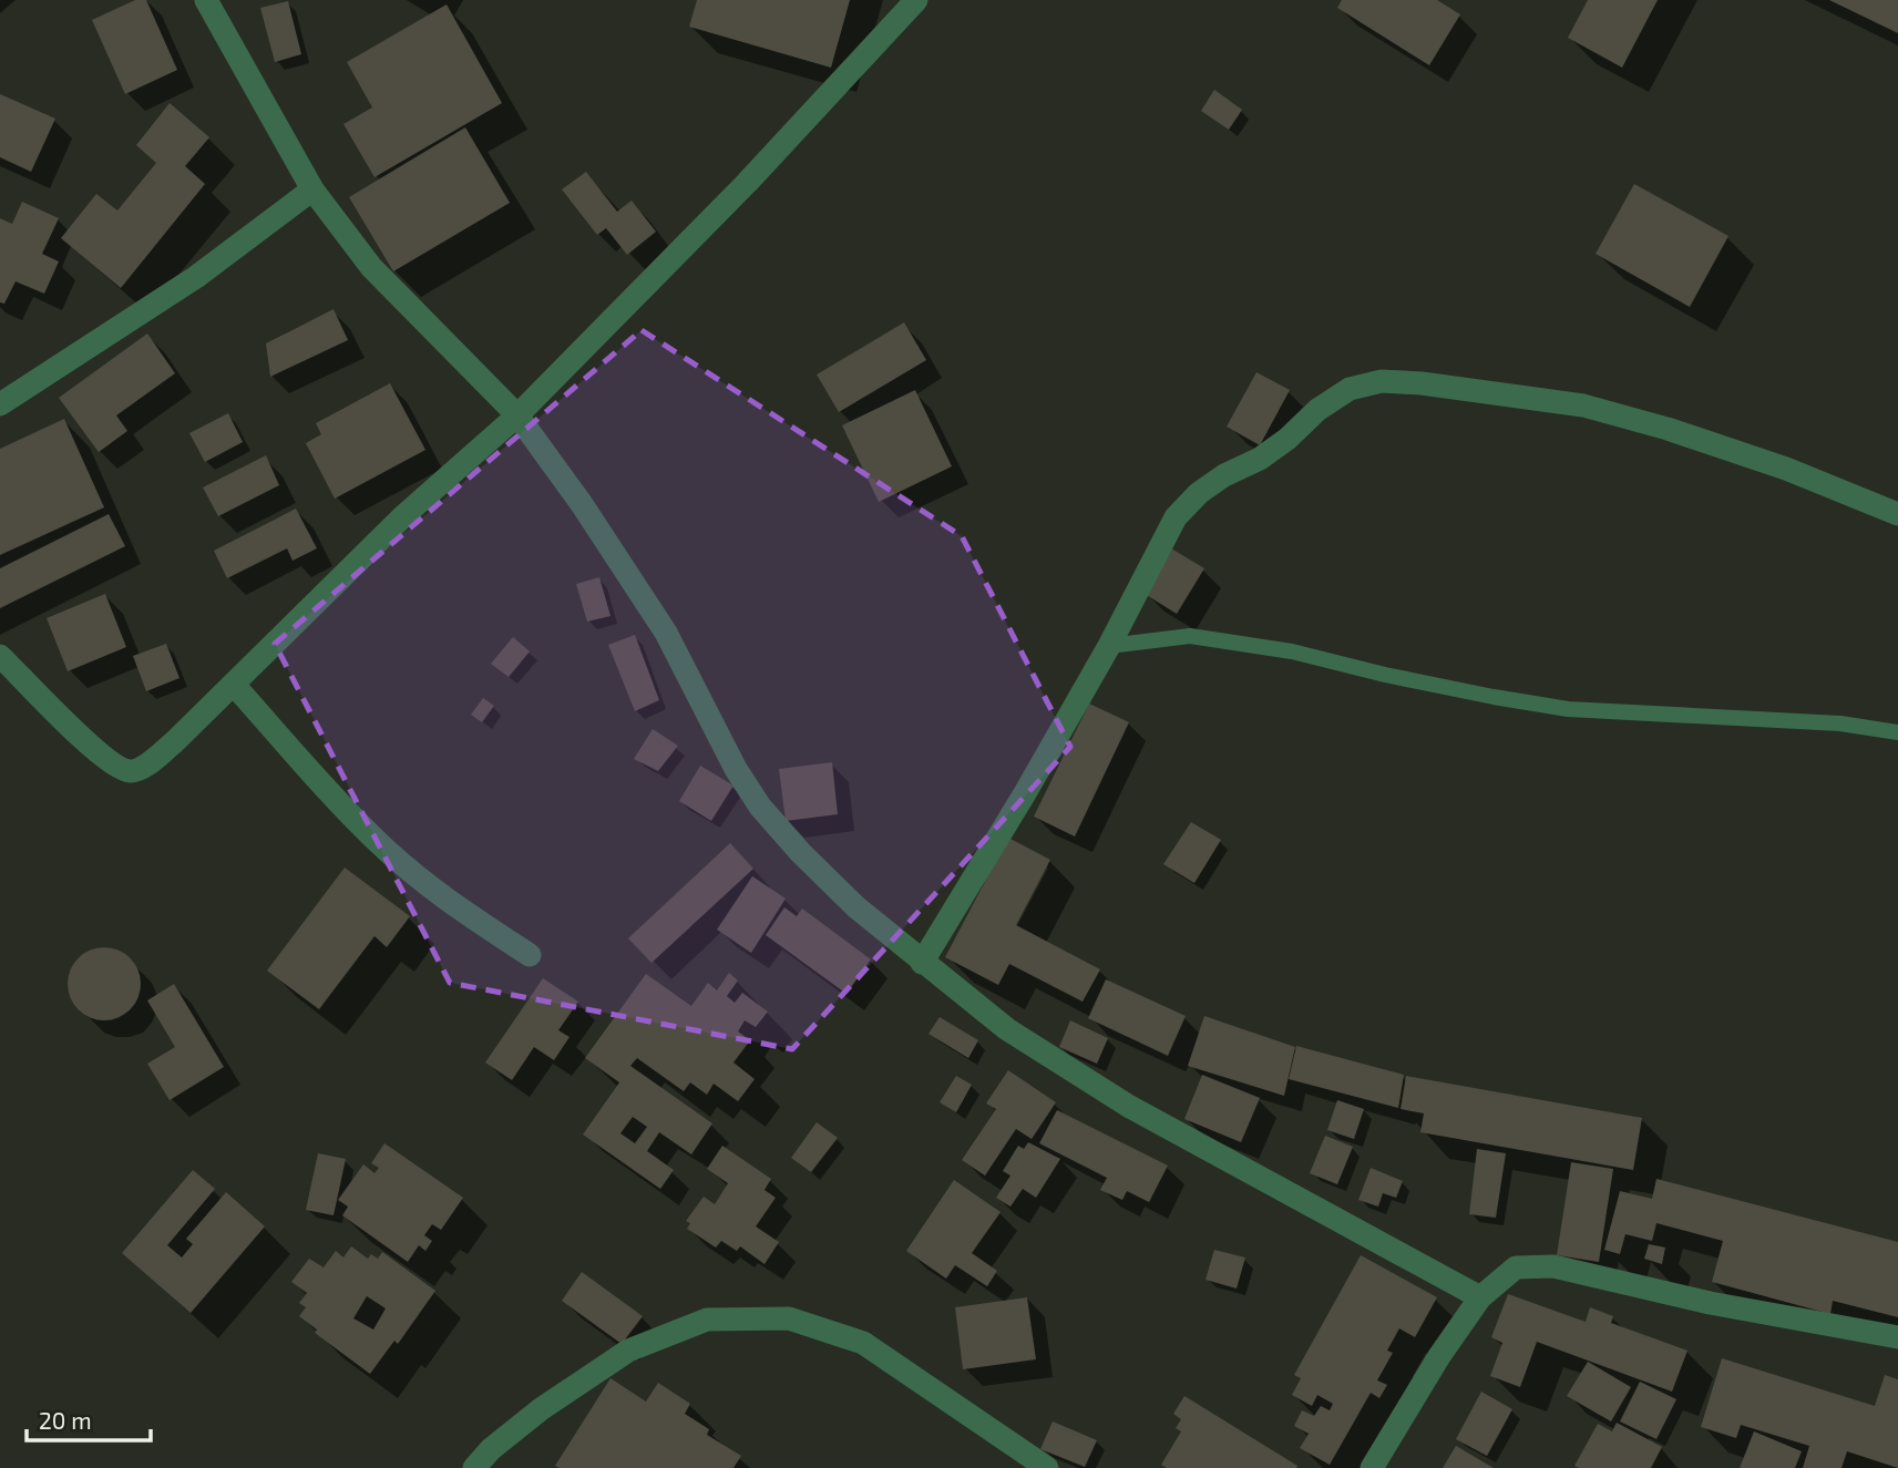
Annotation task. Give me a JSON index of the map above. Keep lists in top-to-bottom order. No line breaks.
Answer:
{"scale_bar":"20 m"}
